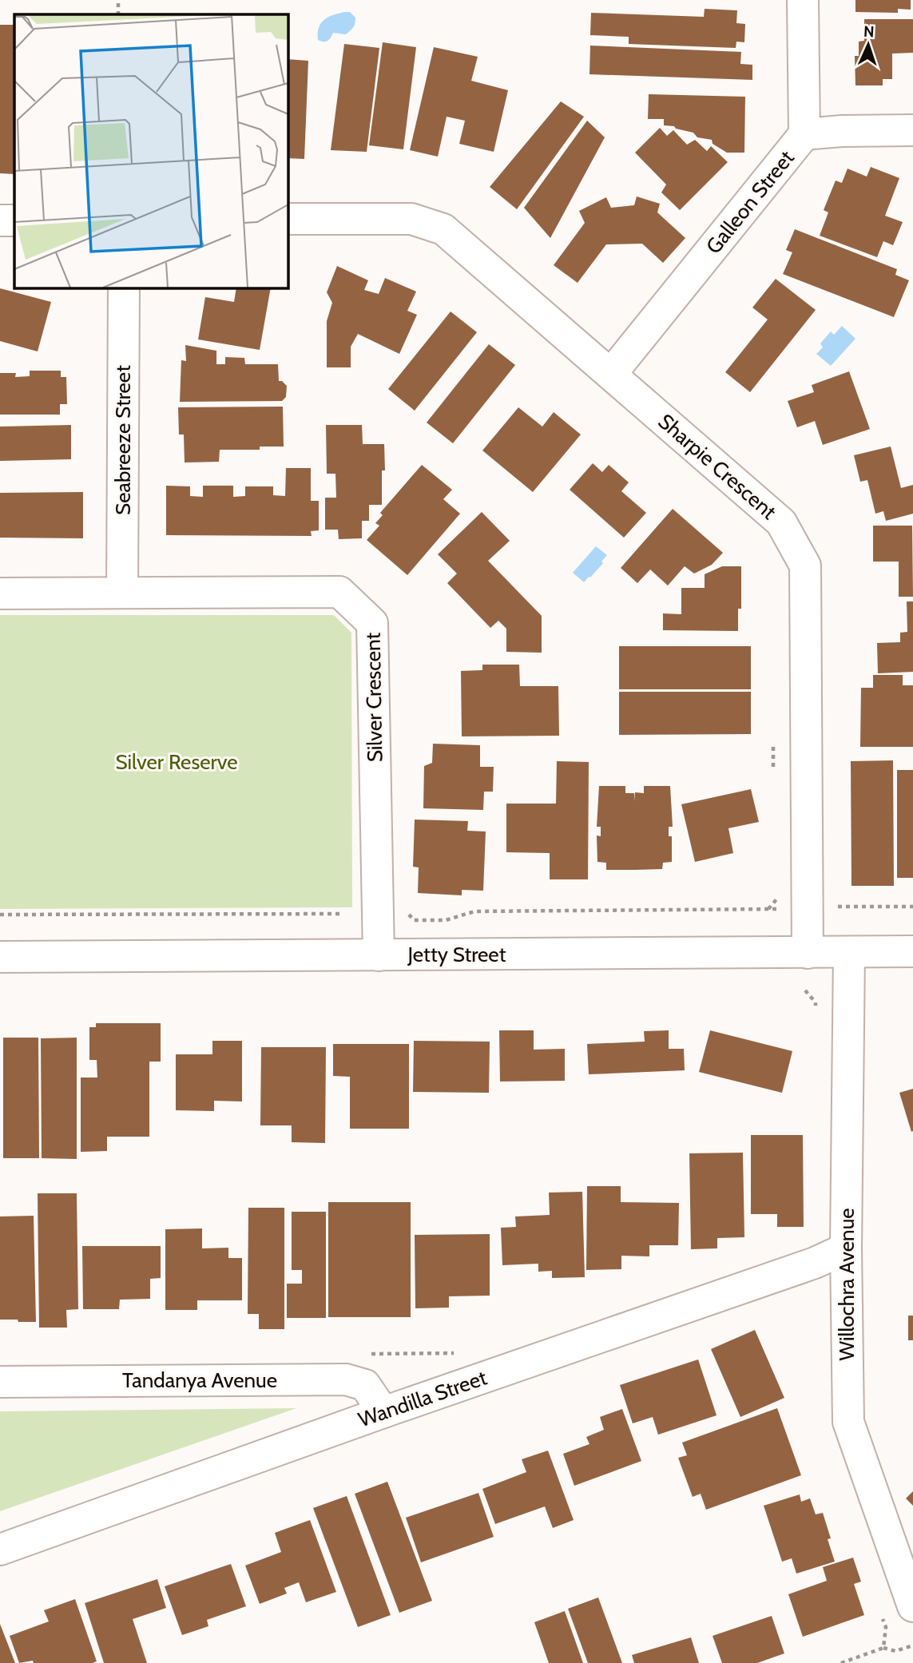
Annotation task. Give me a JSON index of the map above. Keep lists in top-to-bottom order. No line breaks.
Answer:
{"streets":{"street":["Galleon Street","Seabreeze Street","Sharpie Crescent","Silver Crescent","Jetty Street","Willochra Avenue","Tandanya Avenue","Wandilla Street"]},"crossings":[["Galleon Street","Sharpie Crescent"],["Seabreeze Street","Silver Crescent"],["Sharpie Crescent","Jetty Street"],["Silver Crescent","Jetty Street"],["Jetty Street","Willochra Avenue"],["Willochra Avenue","Wandilla Street"],["Tandanya Avenue","Wandilla Street"]],"parks":["Silver Reserve"],"north":"top"}
